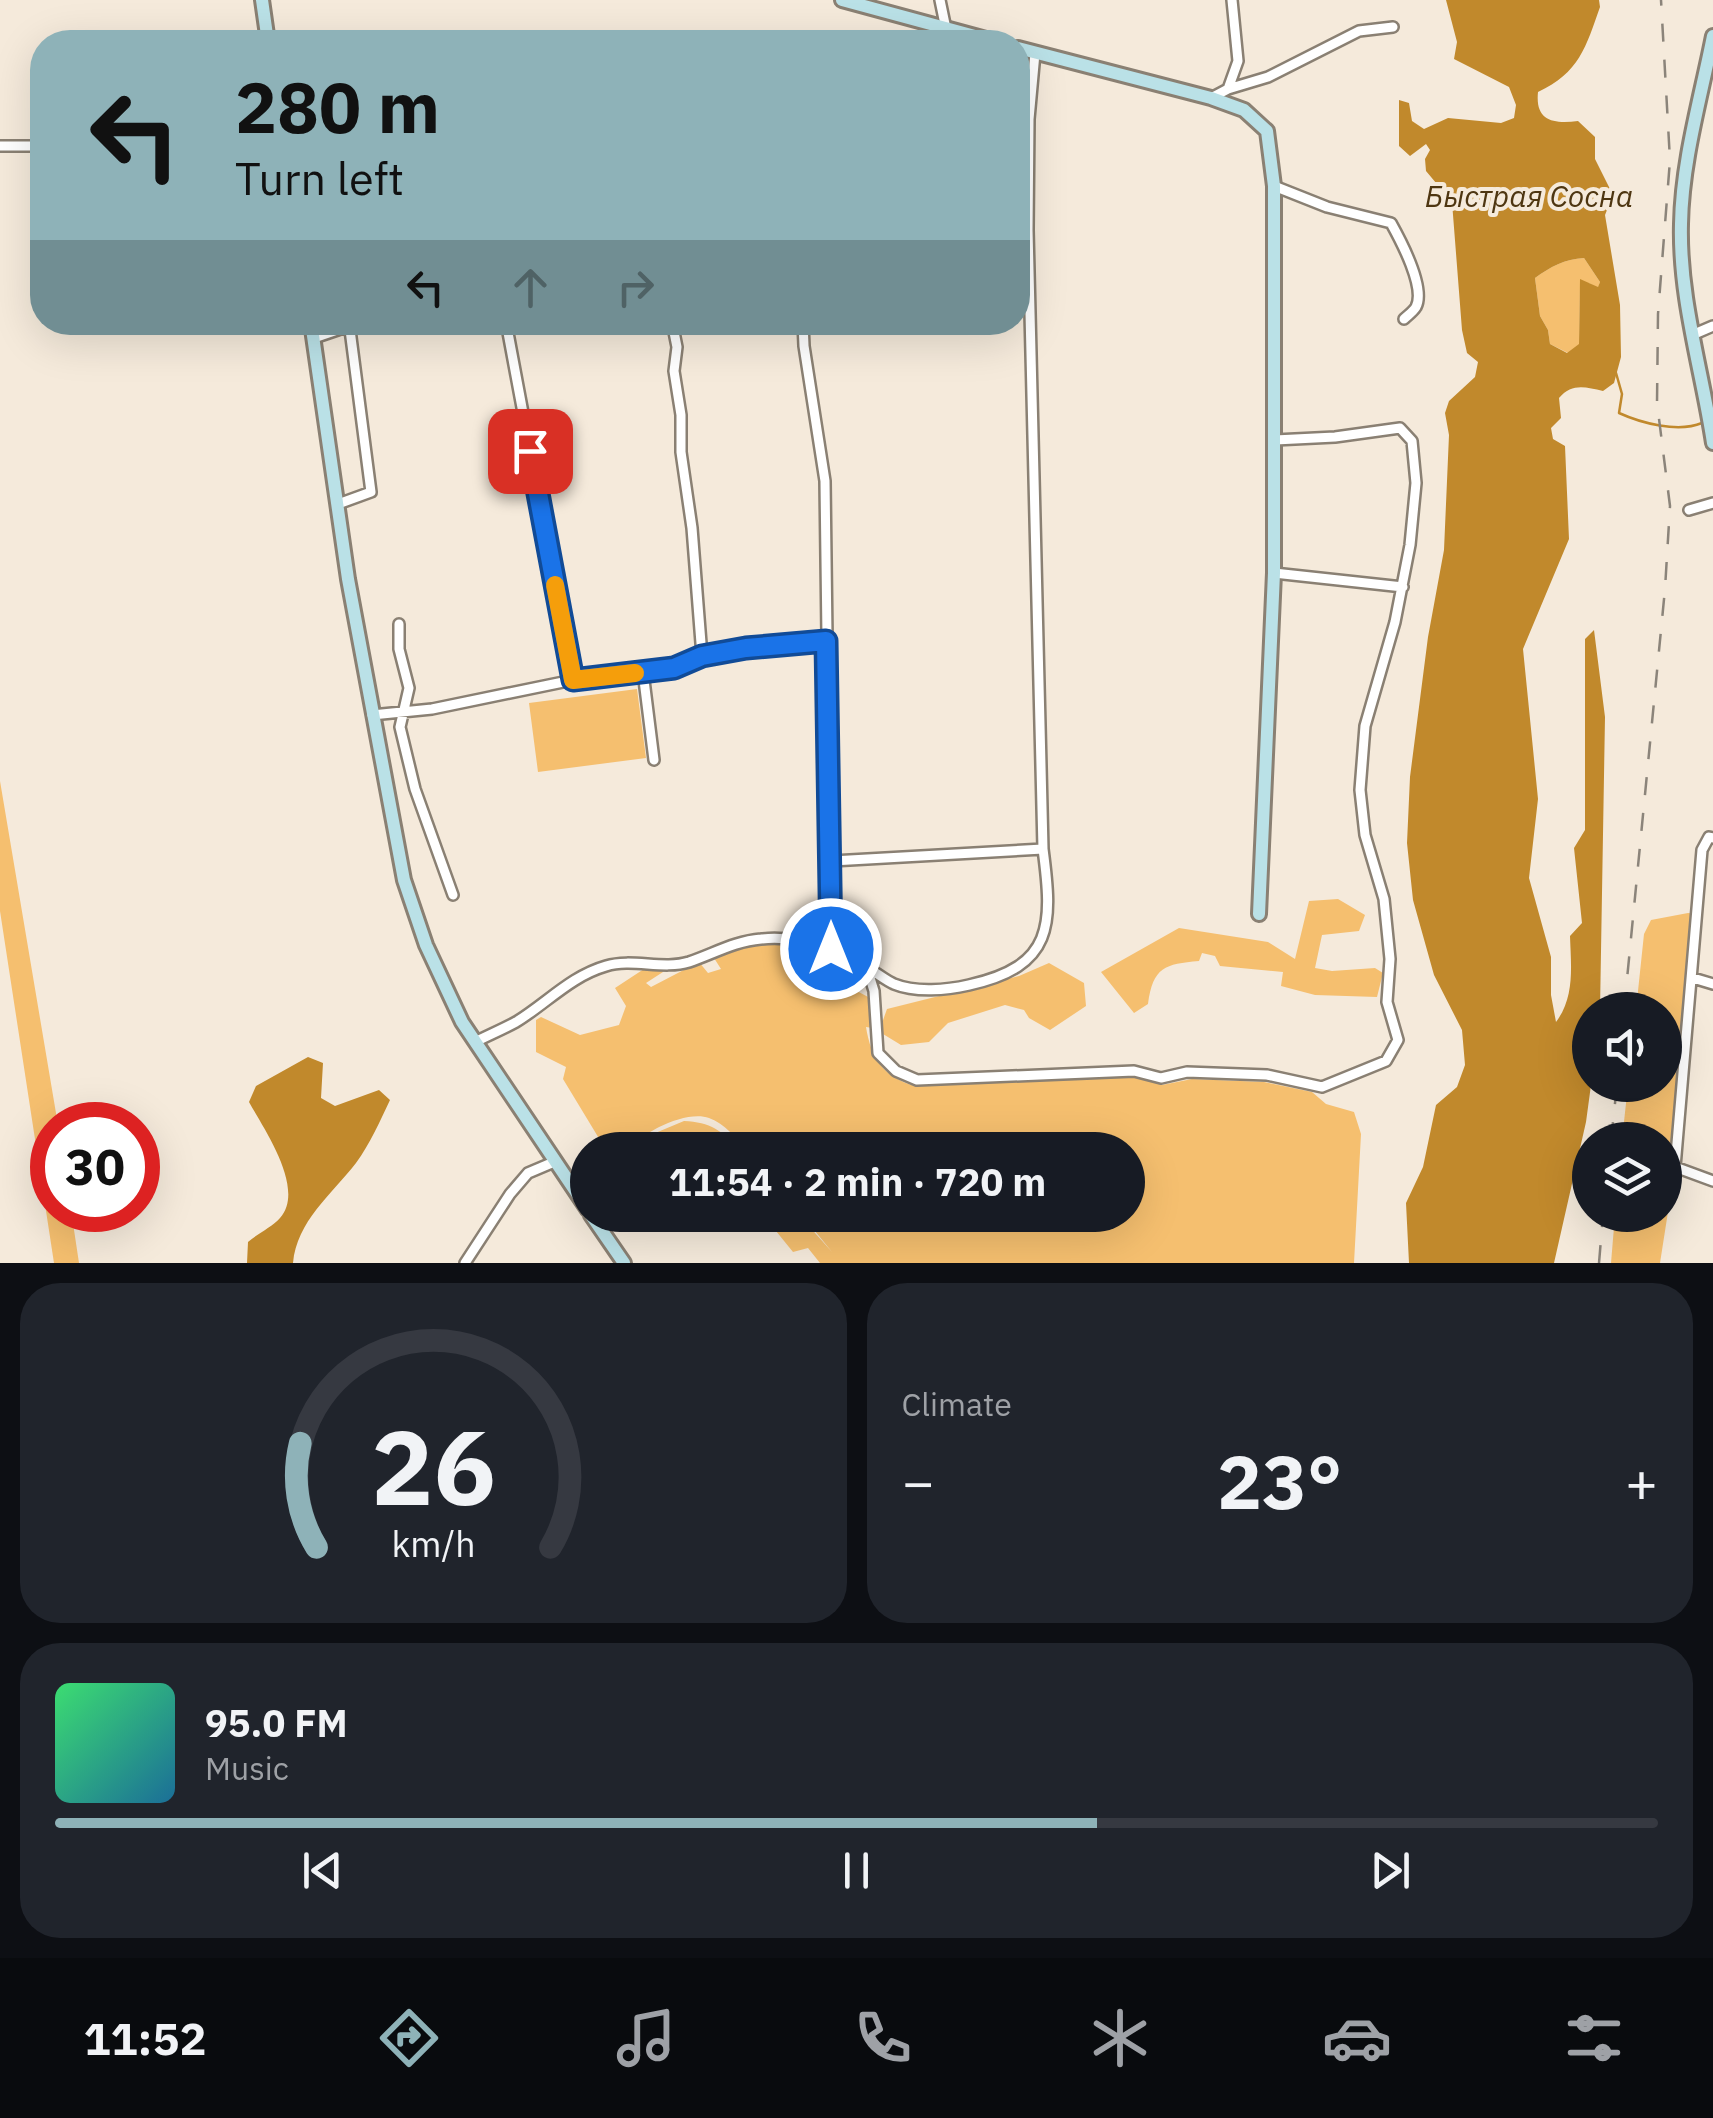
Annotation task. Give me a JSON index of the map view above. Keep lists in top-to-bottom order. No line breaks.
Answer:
{"water":["Быстрая Сосна"],"page":{"turn":["280 m","Turn left"],"limit":"30","trip":"11:54 · 2 min · 720 m","tile":"Climate","heat":["−","23°","+"],"song":["95.0 FM","Music"],"tabs":"11:52","gauge":["26","km/h"]}}
